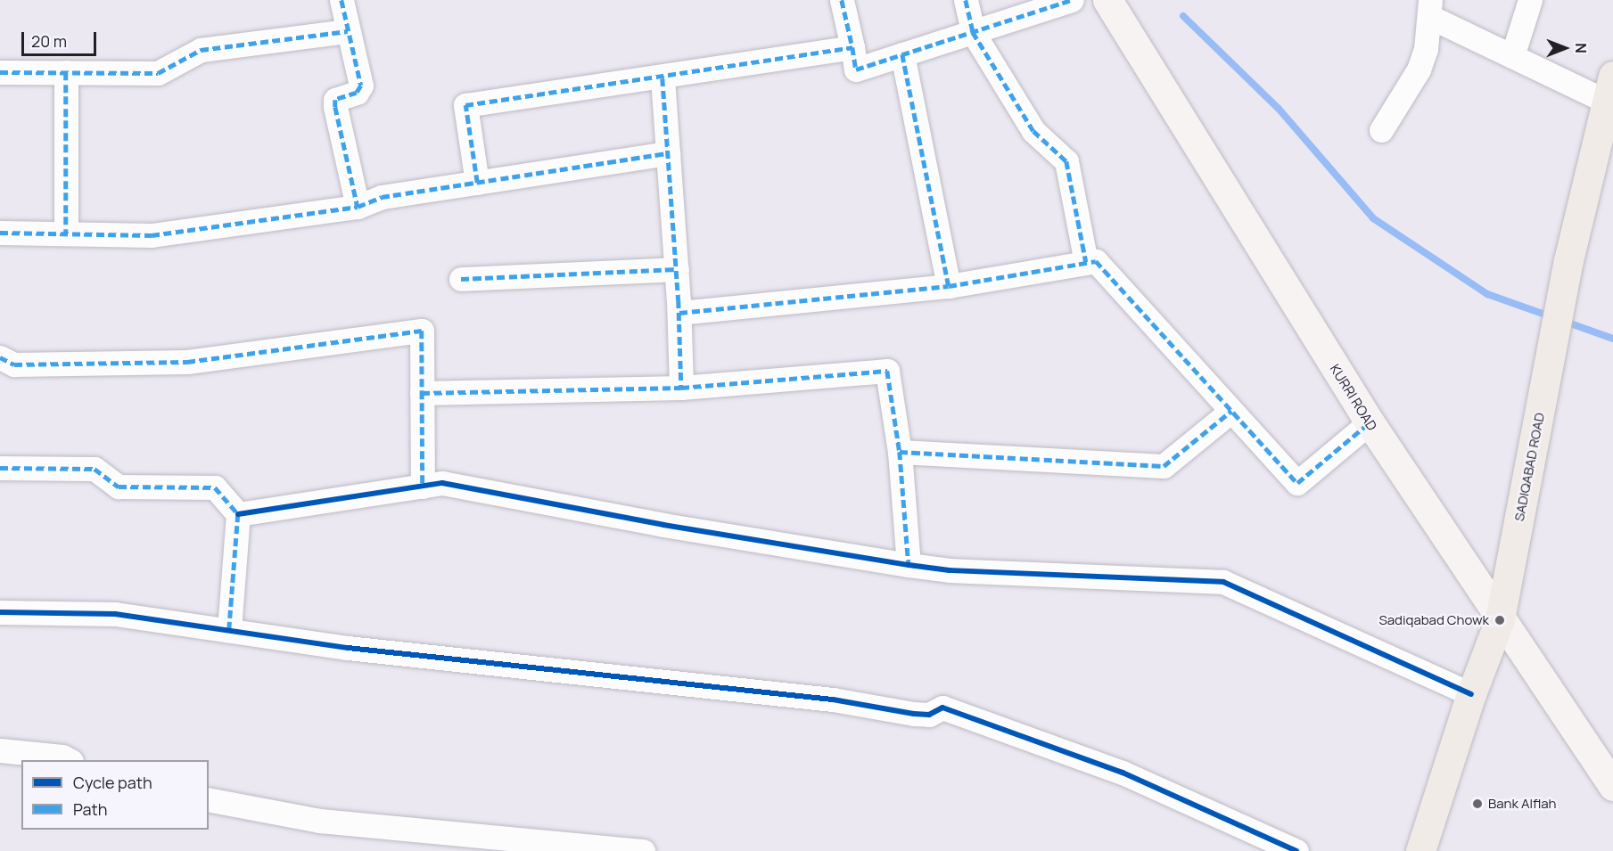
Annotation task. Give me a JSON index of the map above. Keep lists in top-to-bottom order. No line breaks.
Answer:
{"streets":{"main road":["KURRI ROAD","SADIQABAD ROAD"]},"crossings":[["KURRI ROAD","SADIQABAD ROAD"]],"places":["Sadiqabad Chowk","Bank Alflah"],"legend":["Cycle path","Path"],"scale_bar":"20 m","north":"right"}
